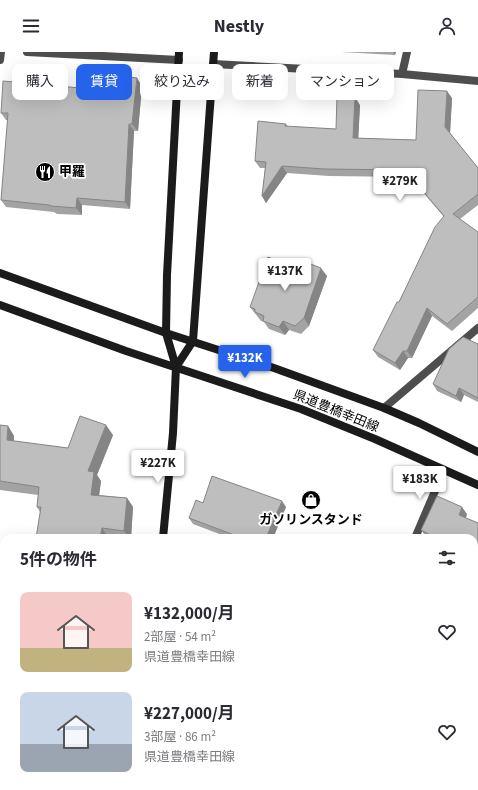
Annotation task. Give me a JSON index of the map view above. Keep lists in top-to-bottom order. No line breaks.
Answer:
{"streets":{"main road":["県道豊橋幸田線"]},"places":{"restaurant":["甲羅"],"shop":["ガソリンスタンド"]},"page":{"header":"Nestly","chip":["購入","賃貸","絞り込み","新着","マンション"],"price":["¥279K","¥137K","¥132K","¥227K","¥183K"],"heading":"5件の物件","list":[{"name":"¥132,000/月","note":"2部屋 · 54 m² · 県道豊橋幸田線"},{"name":"¥227,000/月","note":"3部屋 · 86 m² · 県道豊橋幸田線"}]}}
